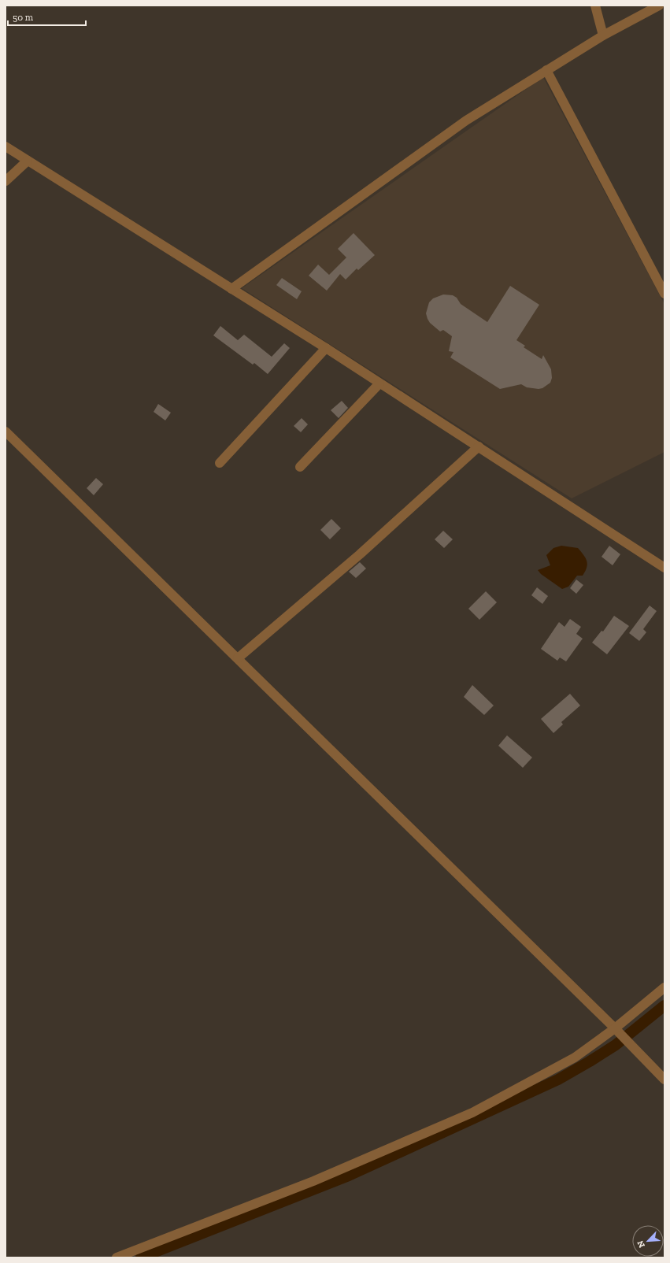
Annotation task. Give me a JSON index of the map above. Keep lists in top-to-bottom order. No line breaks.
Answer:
{"scale_bar":"50 m","north":"bottom left"}
